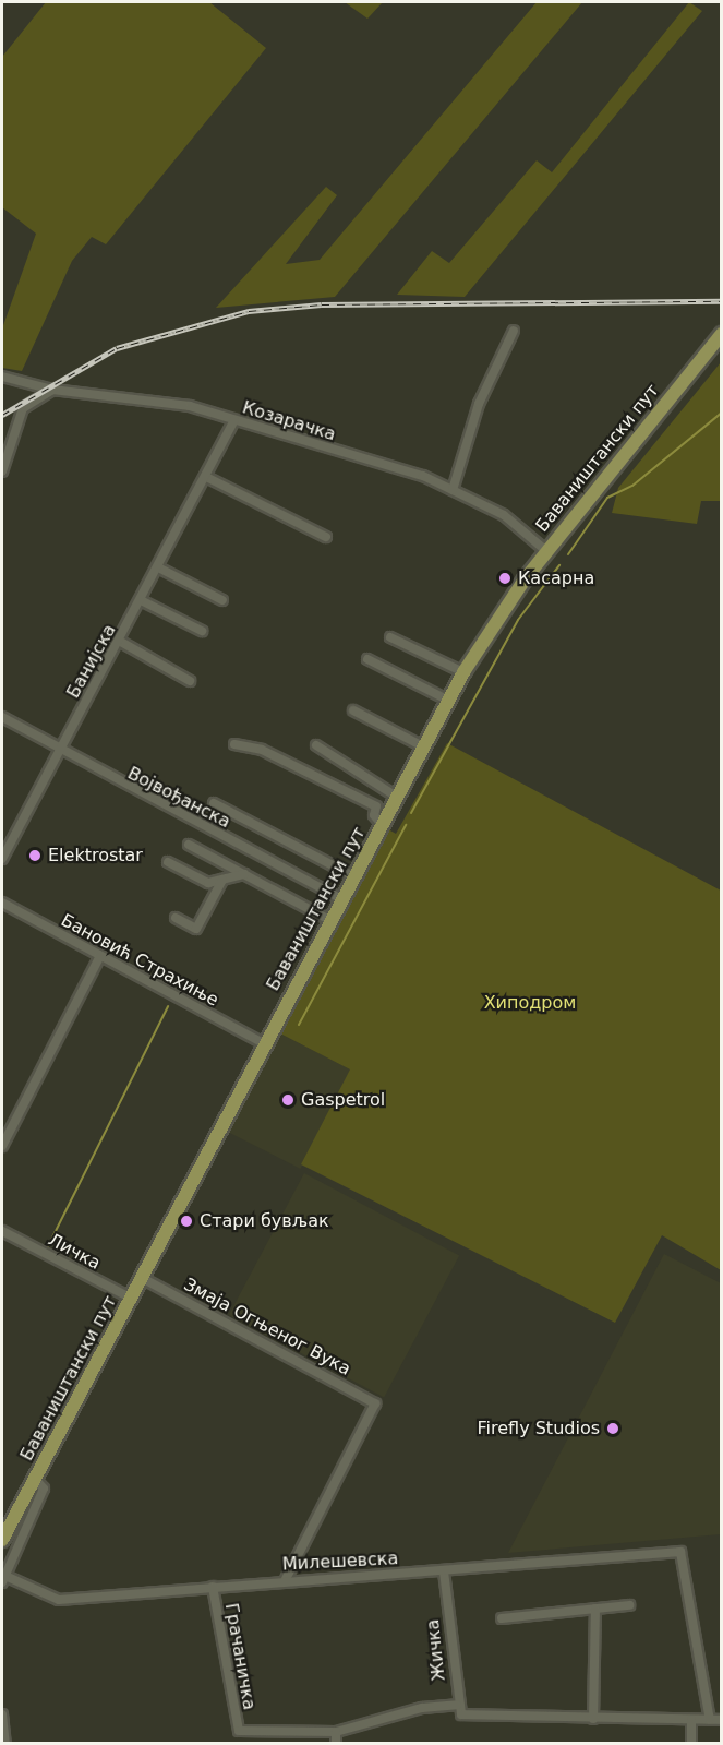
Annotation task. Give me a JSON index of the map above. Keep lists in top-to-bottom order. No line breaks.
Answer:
{"streets":{"main road":["Баваништански пут"],"street":["Козарачка","Банијска","Војвођанска","Бановић Страхиње","Личка","Змаја Огњеног Вука","Милешевска","Жичка","Грачаничка"]},"crossings":[["Козарачка","Баваништански пут"],["Козарачка","Банијска"],["Баваништански пут","Војвођанска"],["Баваништански пут","Бановић Страхиње"],["Баваништански пут","Личка"],["Баваништански пут","Змаја Огњеног Вука"],["Банијска","Војвођанска"],["Змаја Огњеног Вука","Милешевска"],["Милешевска","Жичка"],["Милешевска","Грачаничка"]],"parks":["Хиподром"],"places":["Касарна","Elektrostar","Gaspetrol","Стари бувљак","Firefly Studios"]}
